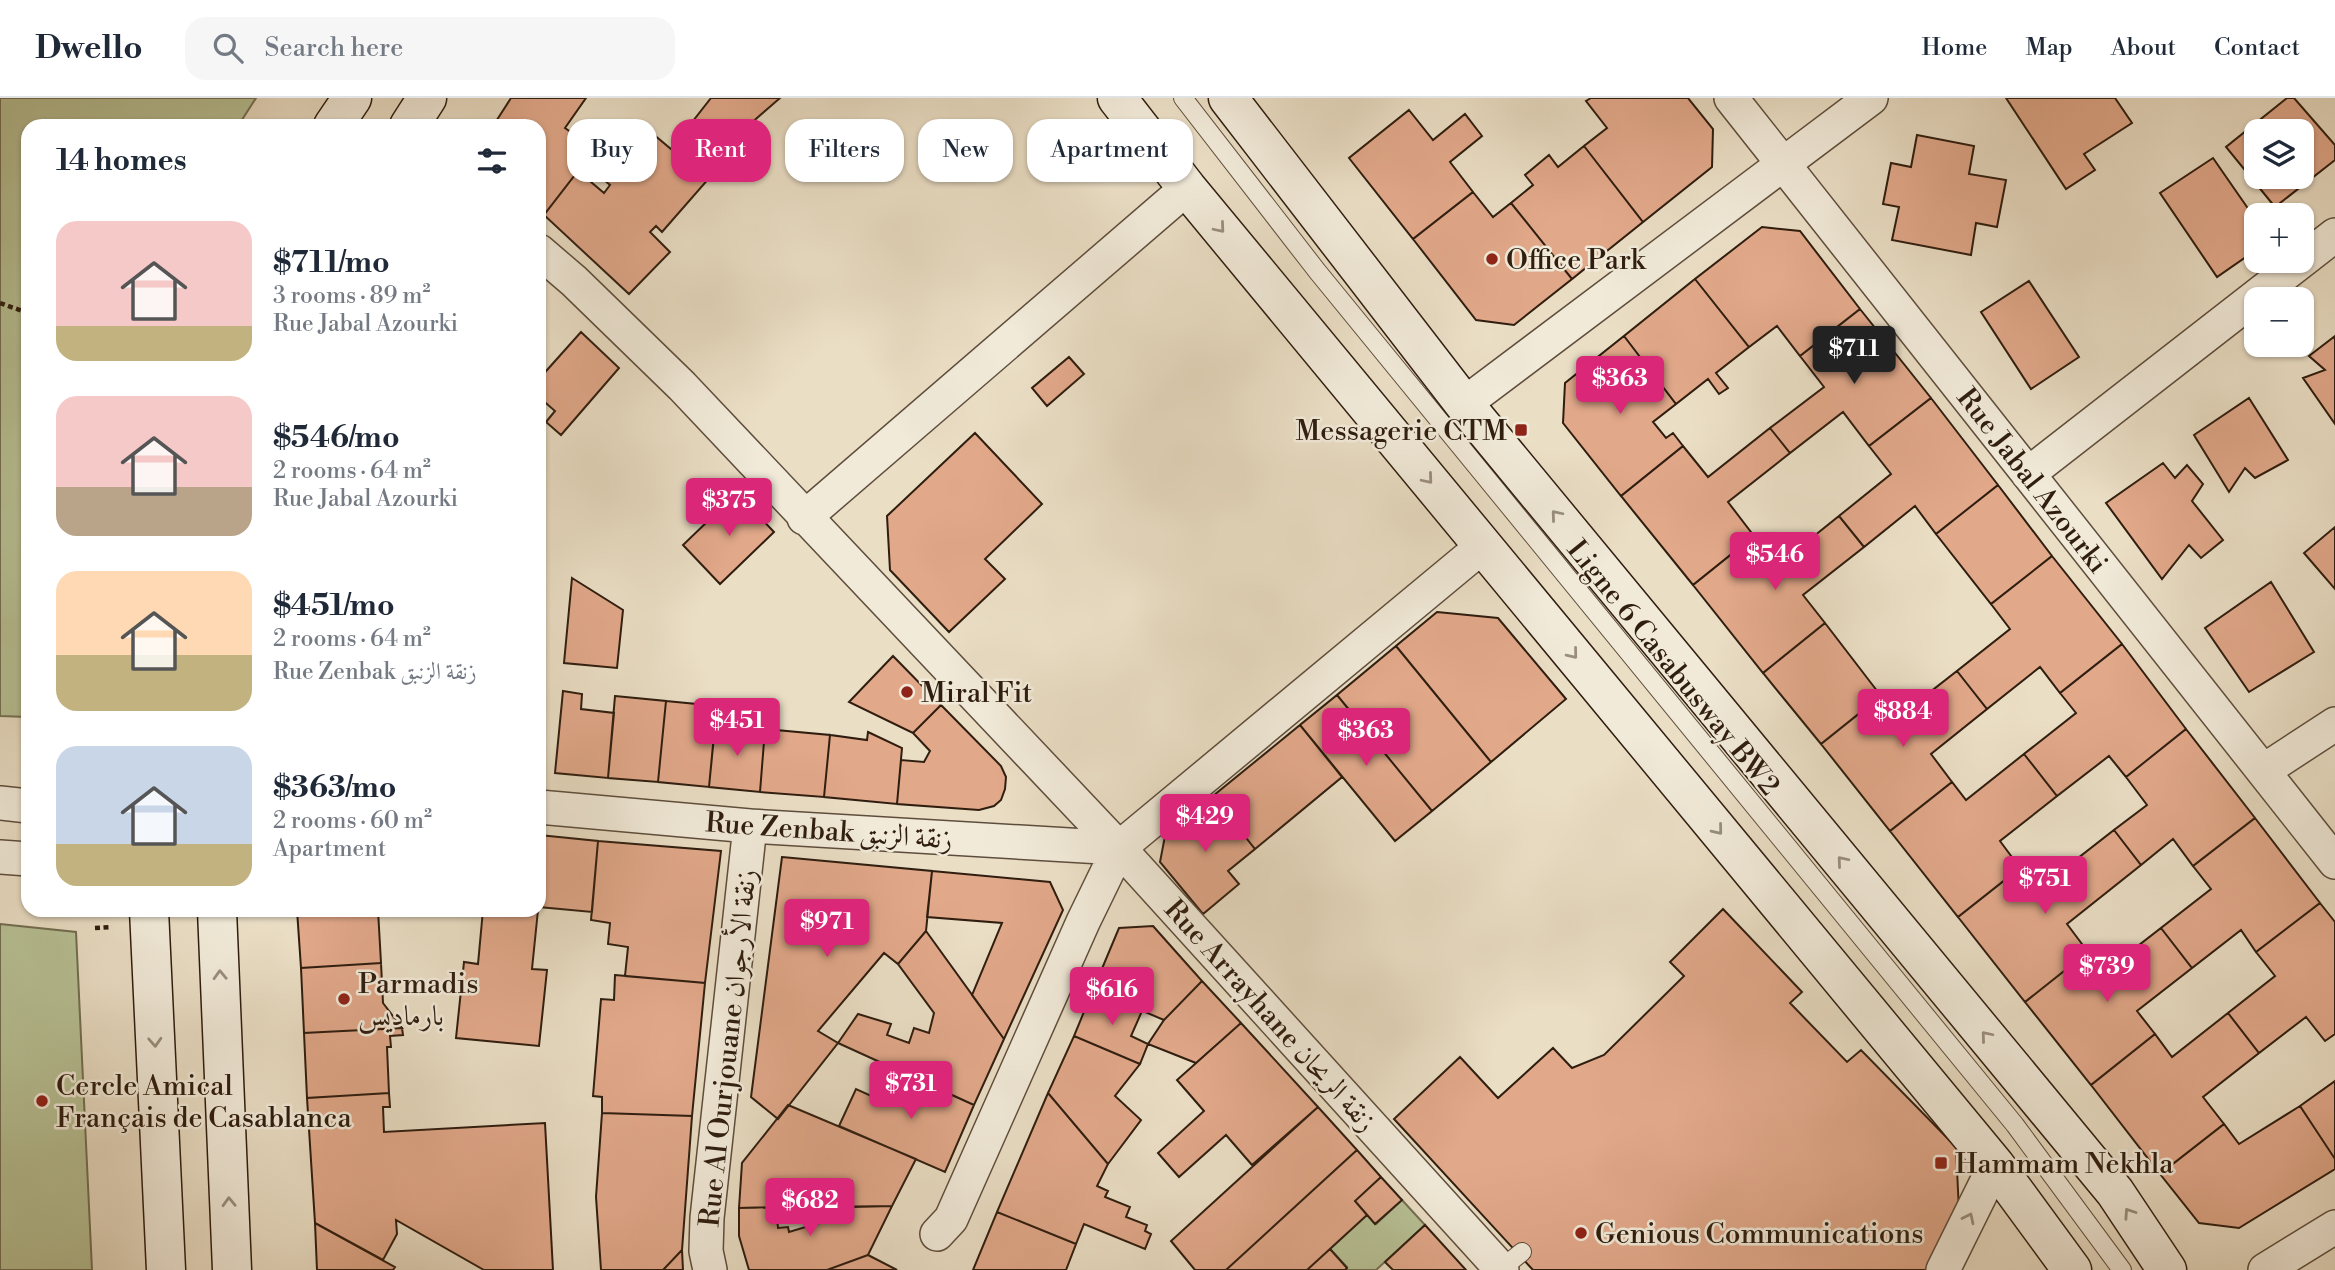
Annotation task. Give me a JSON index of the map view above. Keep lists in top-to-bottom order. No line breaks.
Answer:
{"streets":{"street":["Rue Jabal Azourki","Rue Zenbak زنقة الزنبق","Rue Arrayhane زنقة الريحان","Rue Al Ourjouane زنقة الأرجوان"],"lane":["Ligne 6 Casabusway BW2"]},"crossings":[["Rue Zenbak زنقة الزنبق","Rue Arrayhane زنقة الريحان"],["Rue Zenbak زنقة الزنبق","Rue Al Ourjouane زنقة الأرجوان"]],"places":{"other":["Office Park","Miral Fit","Parmadis بارماديس","Cercle Amical Français de Casablanca","Genious Communications"],"transit":["Messagerie CTM","Hammam Nekhla"]},"page":{"header":"Dwello","search":"Search here","nav":["Home","Map","About","Contact"],"map_buttons":["+","−"],"chip":["Buy","Rent","Filters","New","Apartment"],"heading":"14 homes","list":[{"name":"$711/mo","note":"3 rooms · 89 m² · Rue Jabal Azourki"},{"name":"$546/mo","note":"2 rooms · 64 m² · Rue Jabal Azourki"},{"name":"$451/mo","note":"2 rooms · 64 m² · Rue Zenbak زنقة الزنبق"},{"name":"$363/mo","note":"2 rooms · 60 m² · Apartment"}],"price":["$711","$363","$375","$546","$884","$451","$363","$429","$751","$971","$739","$616","$731","$682"]}}
